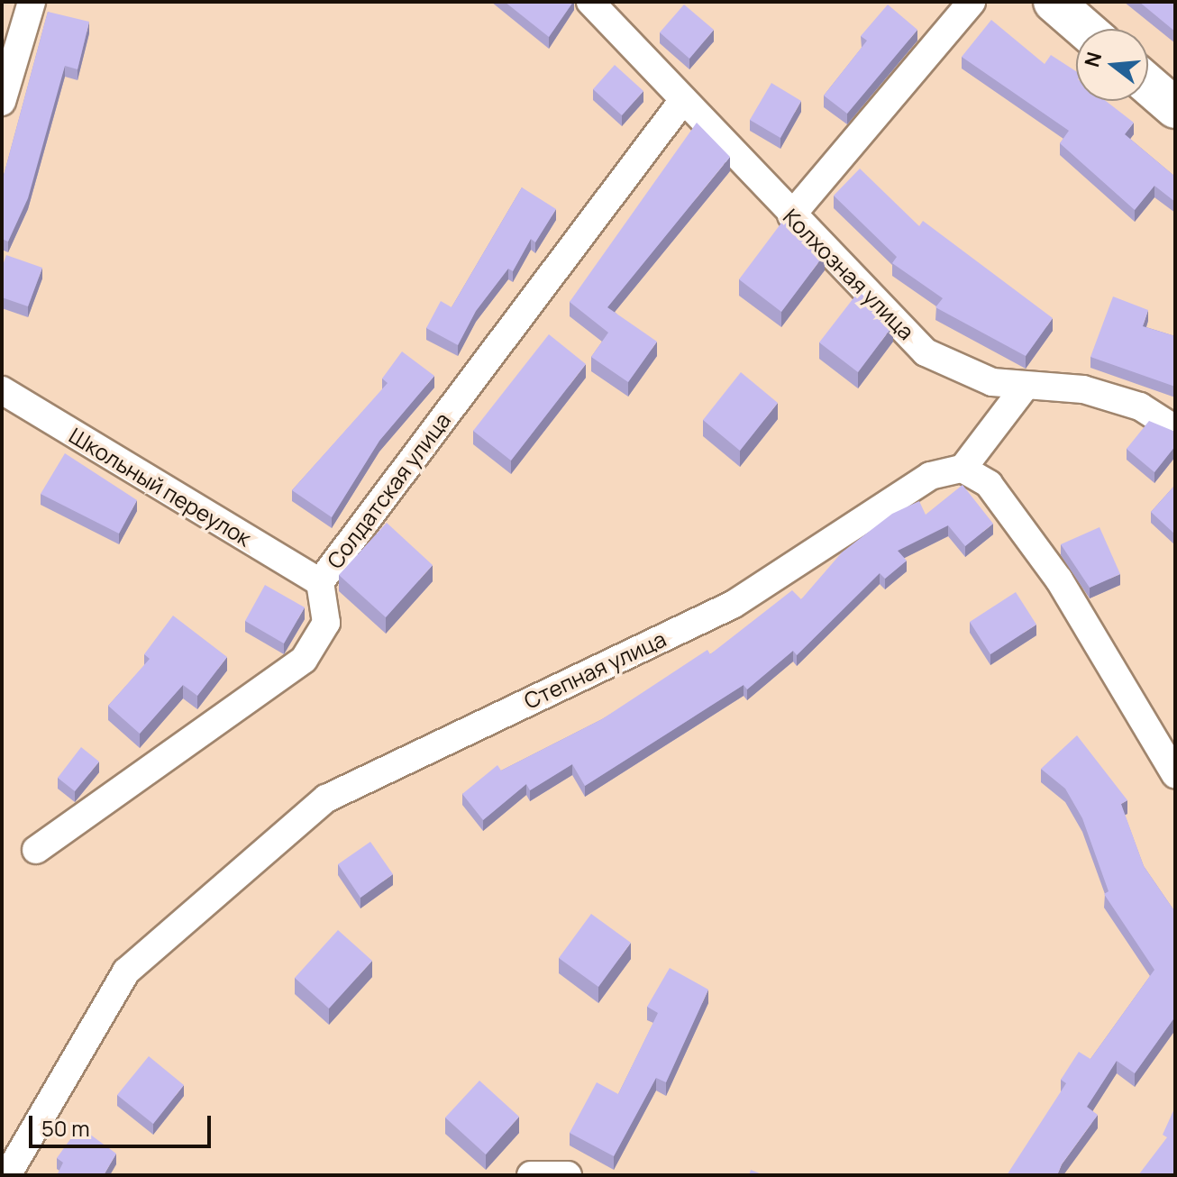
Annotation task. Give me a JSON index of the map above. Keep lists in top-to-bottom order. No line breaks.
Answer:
{"streets":{"street":["Колхозная улица","Школьный переулок","Солдатская улица","Степная улица"]},"crossings":[["Колхозная улица","Солдатская улица"],["Школьный переулок","Солдатская улица"]],"scale_bar":"50 m","north":"left"}
